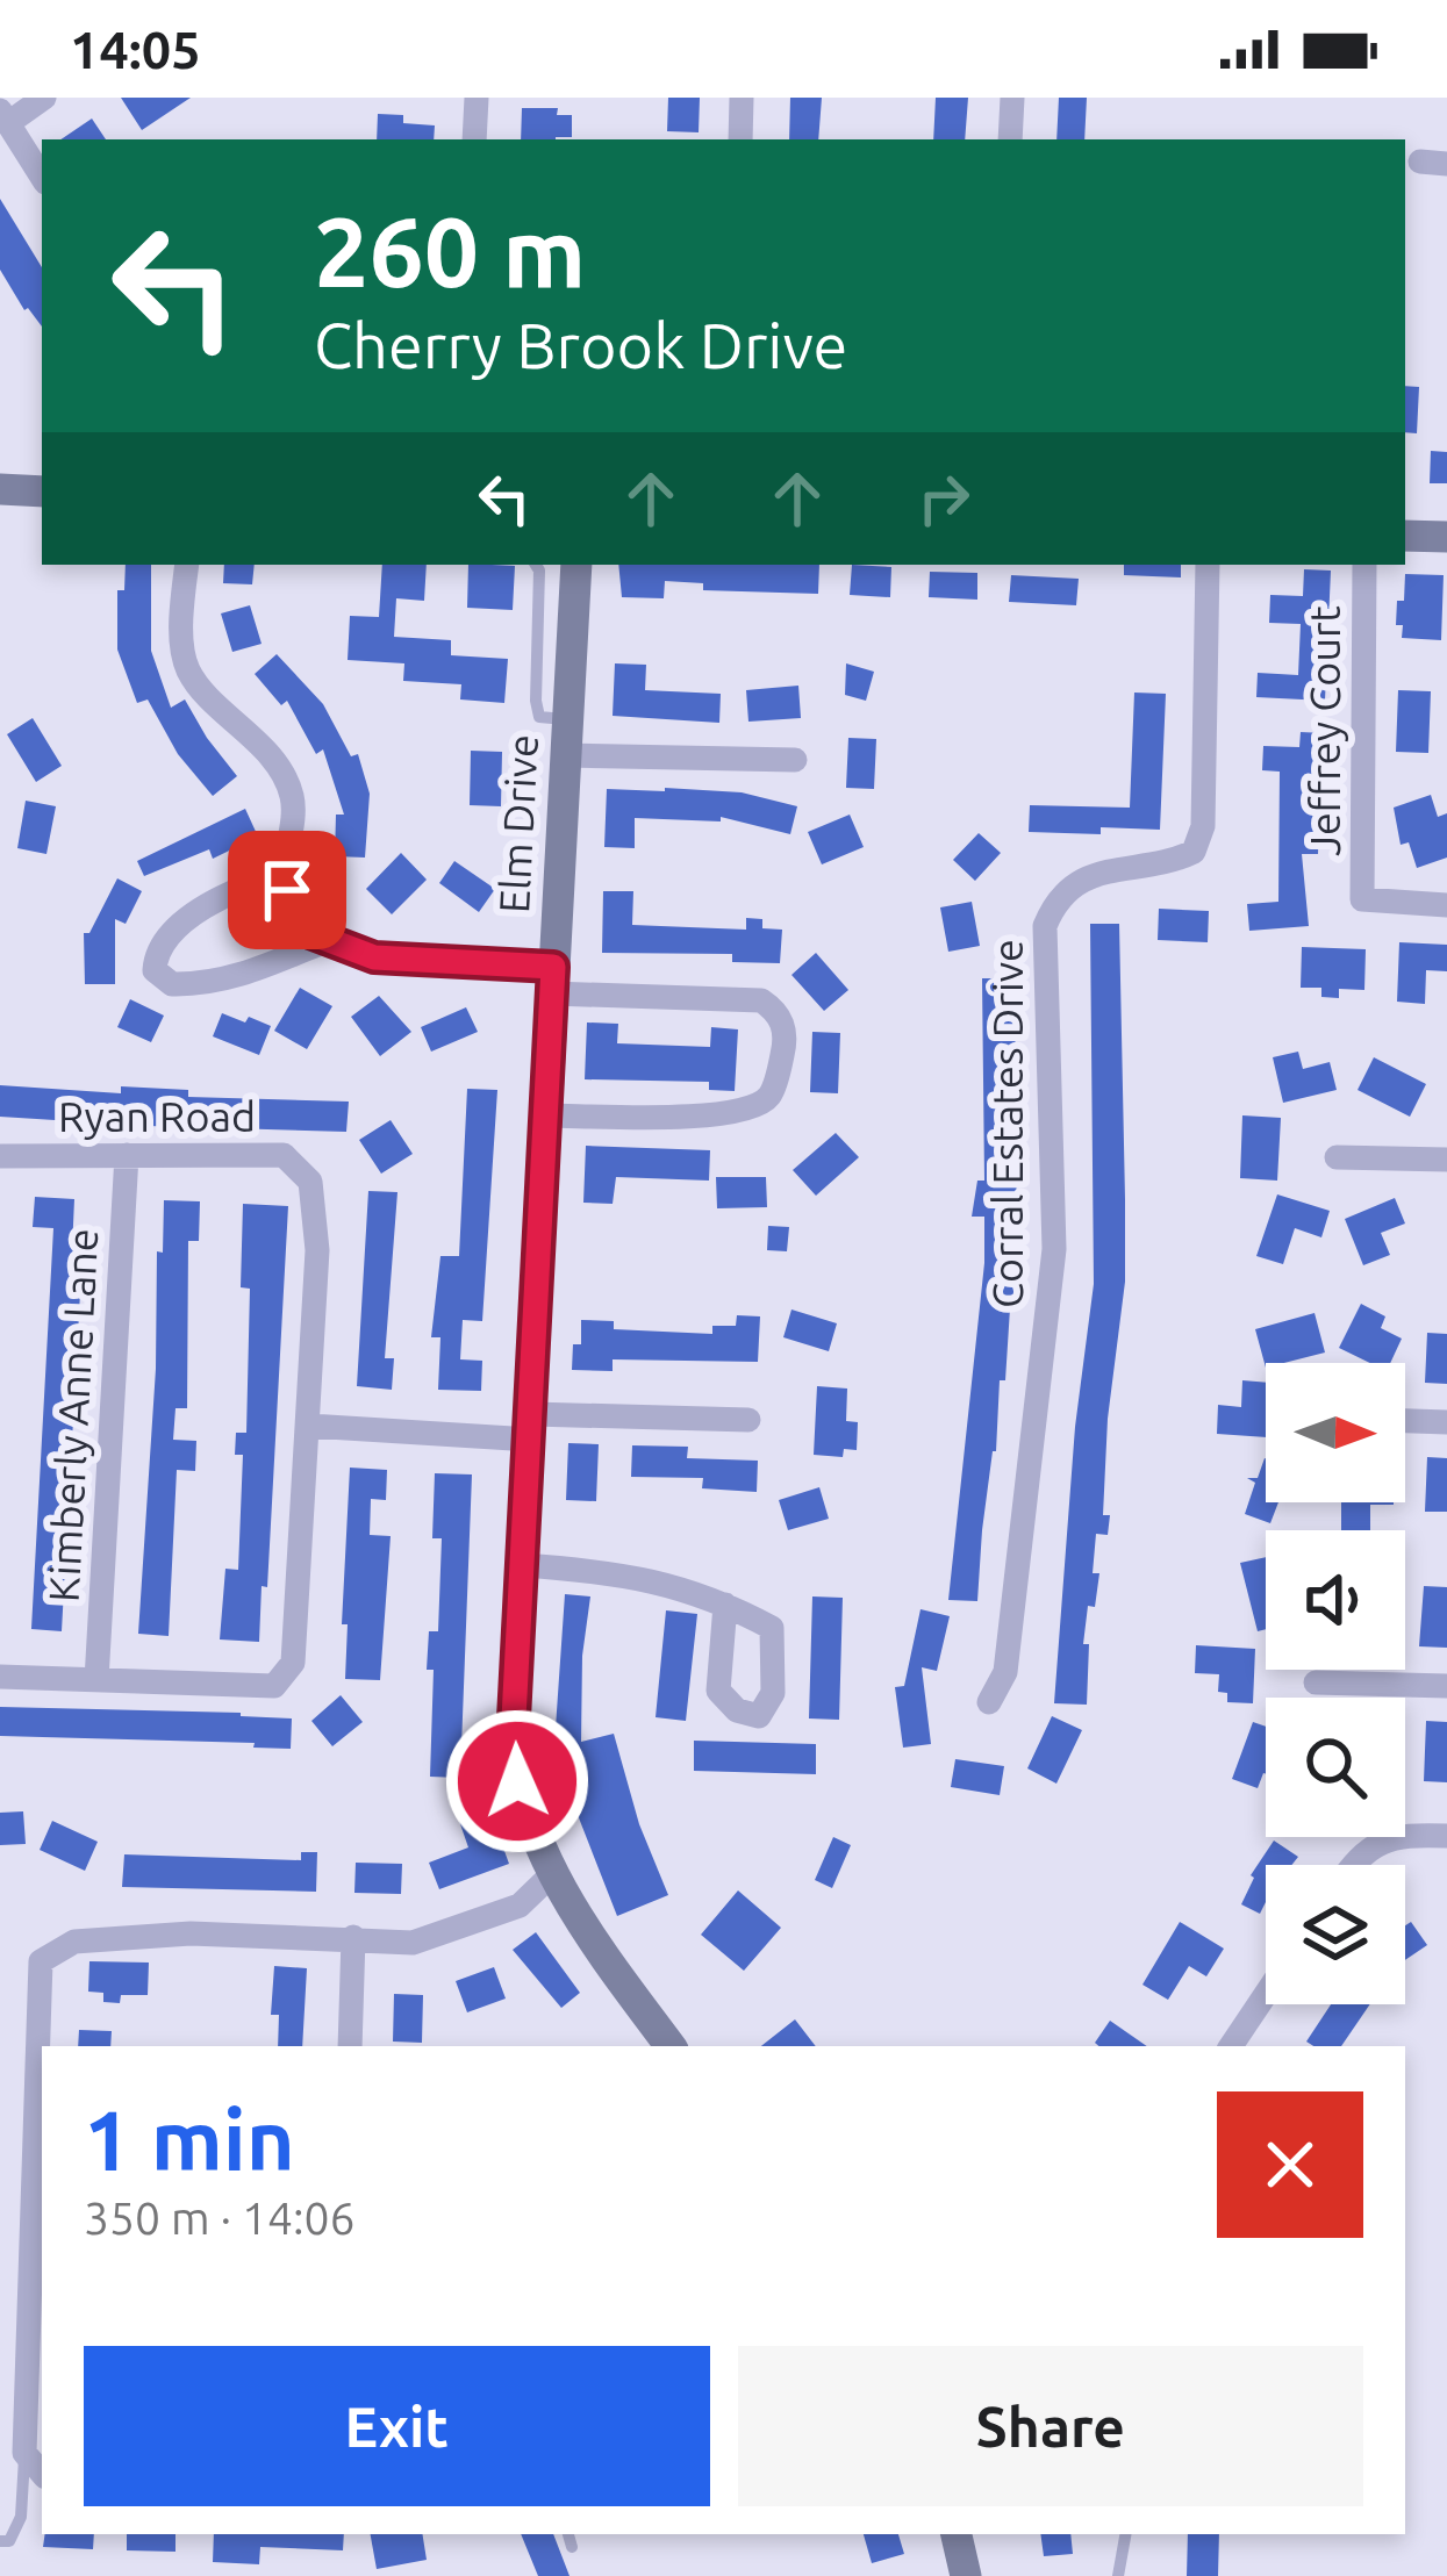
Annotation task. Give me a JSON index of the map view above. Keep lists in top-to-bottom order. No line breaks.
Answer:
{"streets":{"street":["Jeffrey Court","Elm Drive","Ryan Road","Corral Estates Drive","Kimberly Anne Lane"]},"crossings":[["Ryan Road","Kimberly Anne Lane"]],"north":"right","page":{"status":"14:05","turn":["260 m","Cherry Brook Drive"],"heading":["1 min","350 m · 14:06"],"buttons":["Exit","Share"]}}
